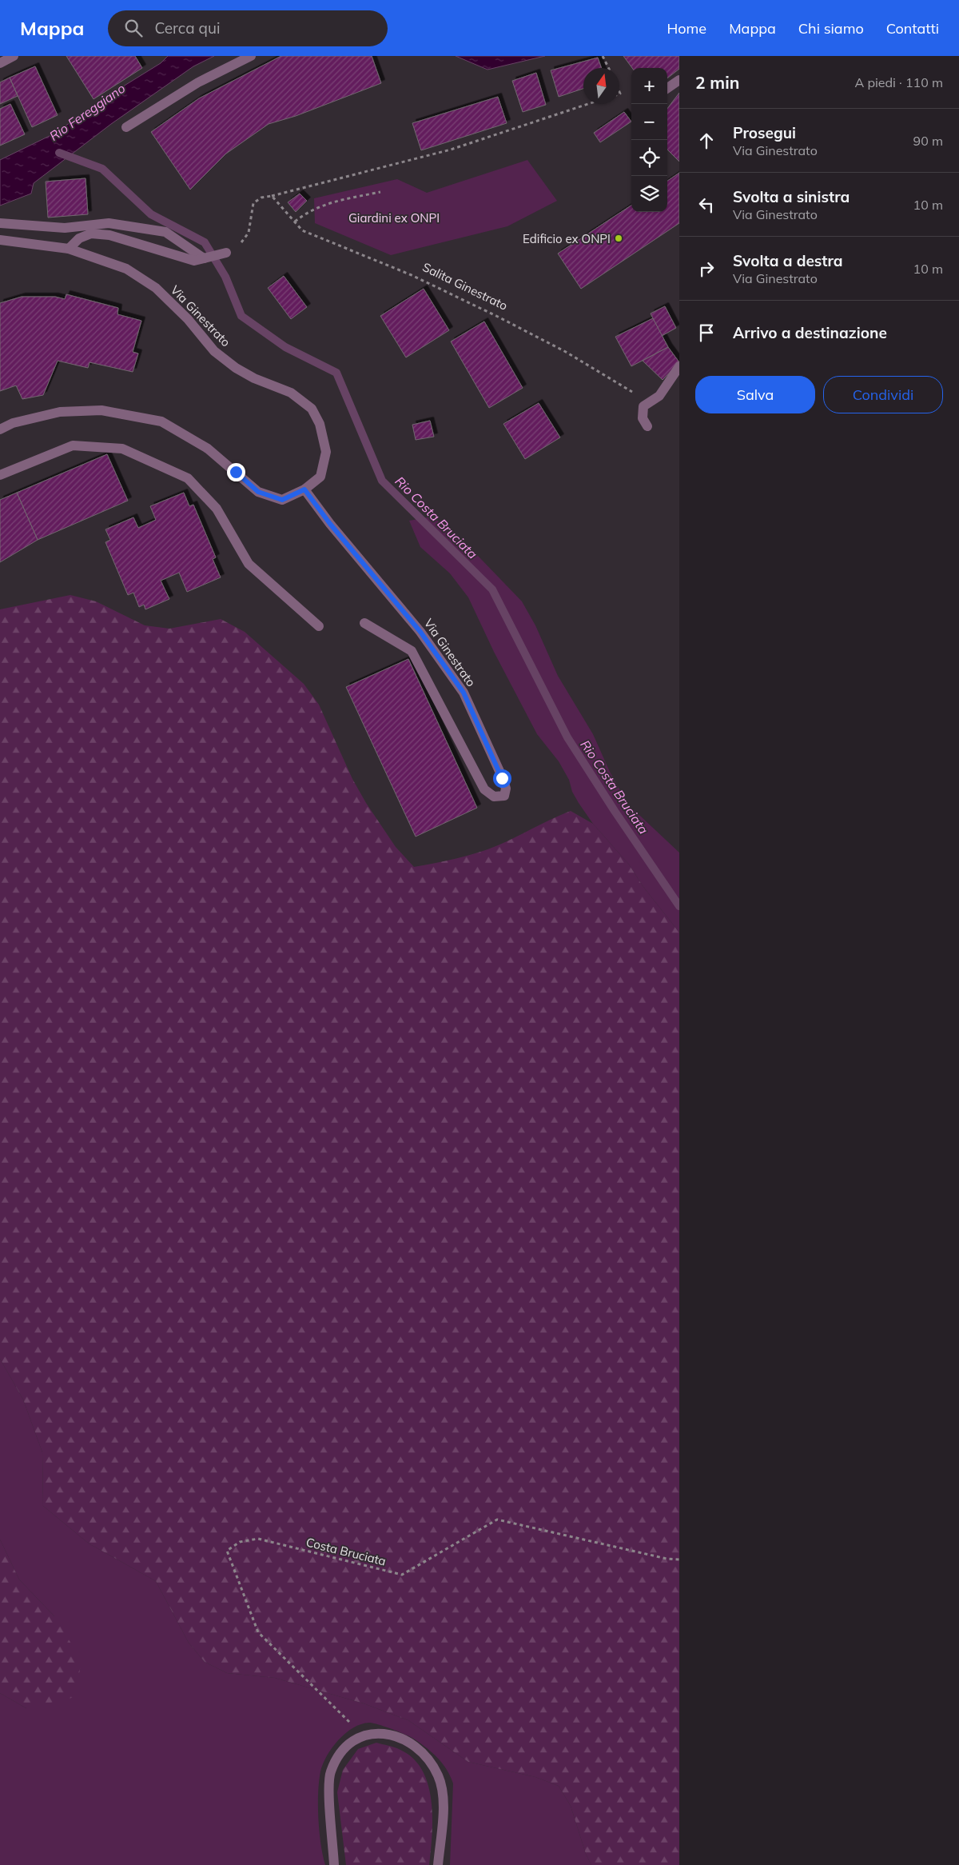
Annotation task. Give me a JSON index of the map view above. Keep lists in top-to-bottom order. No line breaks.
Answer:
{"streets":{"street":["Via Ginestrato"],"path":["Salita Ginestrato","Costa Bruciata"]},"water":["Rio Fereggiano","Rio Costa Bruciata"],"parks":["Giardini ex ONPI"],"places":["Edificio ex ONPI"],"north":"top","page":{"header":"Mappa","search":"Cerca qui","nav":["Home","Mappa","Chi siamo","Contatti"],"heading":["2 min","A piedi · 110 m"],"map_buttons":["+","−"],"list":[["Prosegui","Via Ginestrato","90 m"],["Svolta a sinistra","Via Ginestrato","10 m"],["Svolta a destra","Via Ginestrato","10 m"],"Arrivo a destinazione"],"buttons":["Salva","Condividi"]}}
